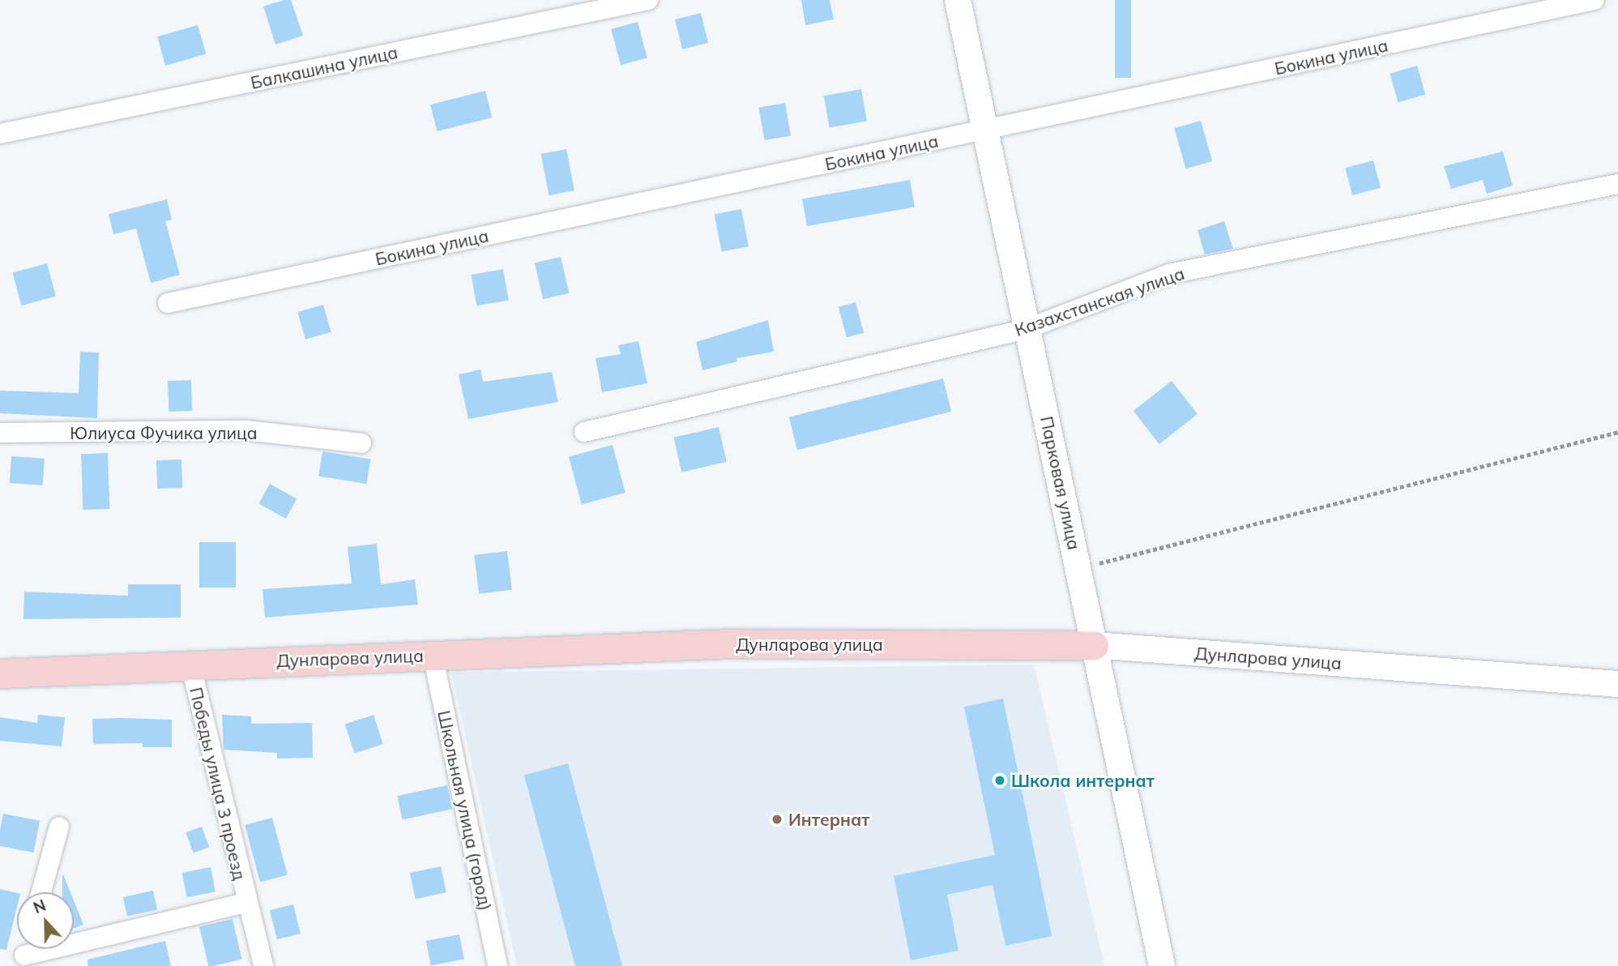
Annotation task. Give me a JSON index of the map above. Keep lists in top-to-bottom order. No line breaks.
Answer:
{"streets":{"main road":["Дунларова улица"],"street":["Бокина улица","Балкашина улица","Казахстанская улица","Юлиуса Фучика улица","Парковая улица","Победы улица 3 проезд","Школьная улица (город)"]},"crossings":[["Бокина улица","Парковая улица"],["Казахстанская улица","Парковая улица"],["Парковая улица","Дунларова улица"],["Дунларова улица","Победы улица 3 проезд"],["Дунларова улица","Школьная улица (город)"]],"places":["Школа интернат","Интернат"],"north":"top"}
